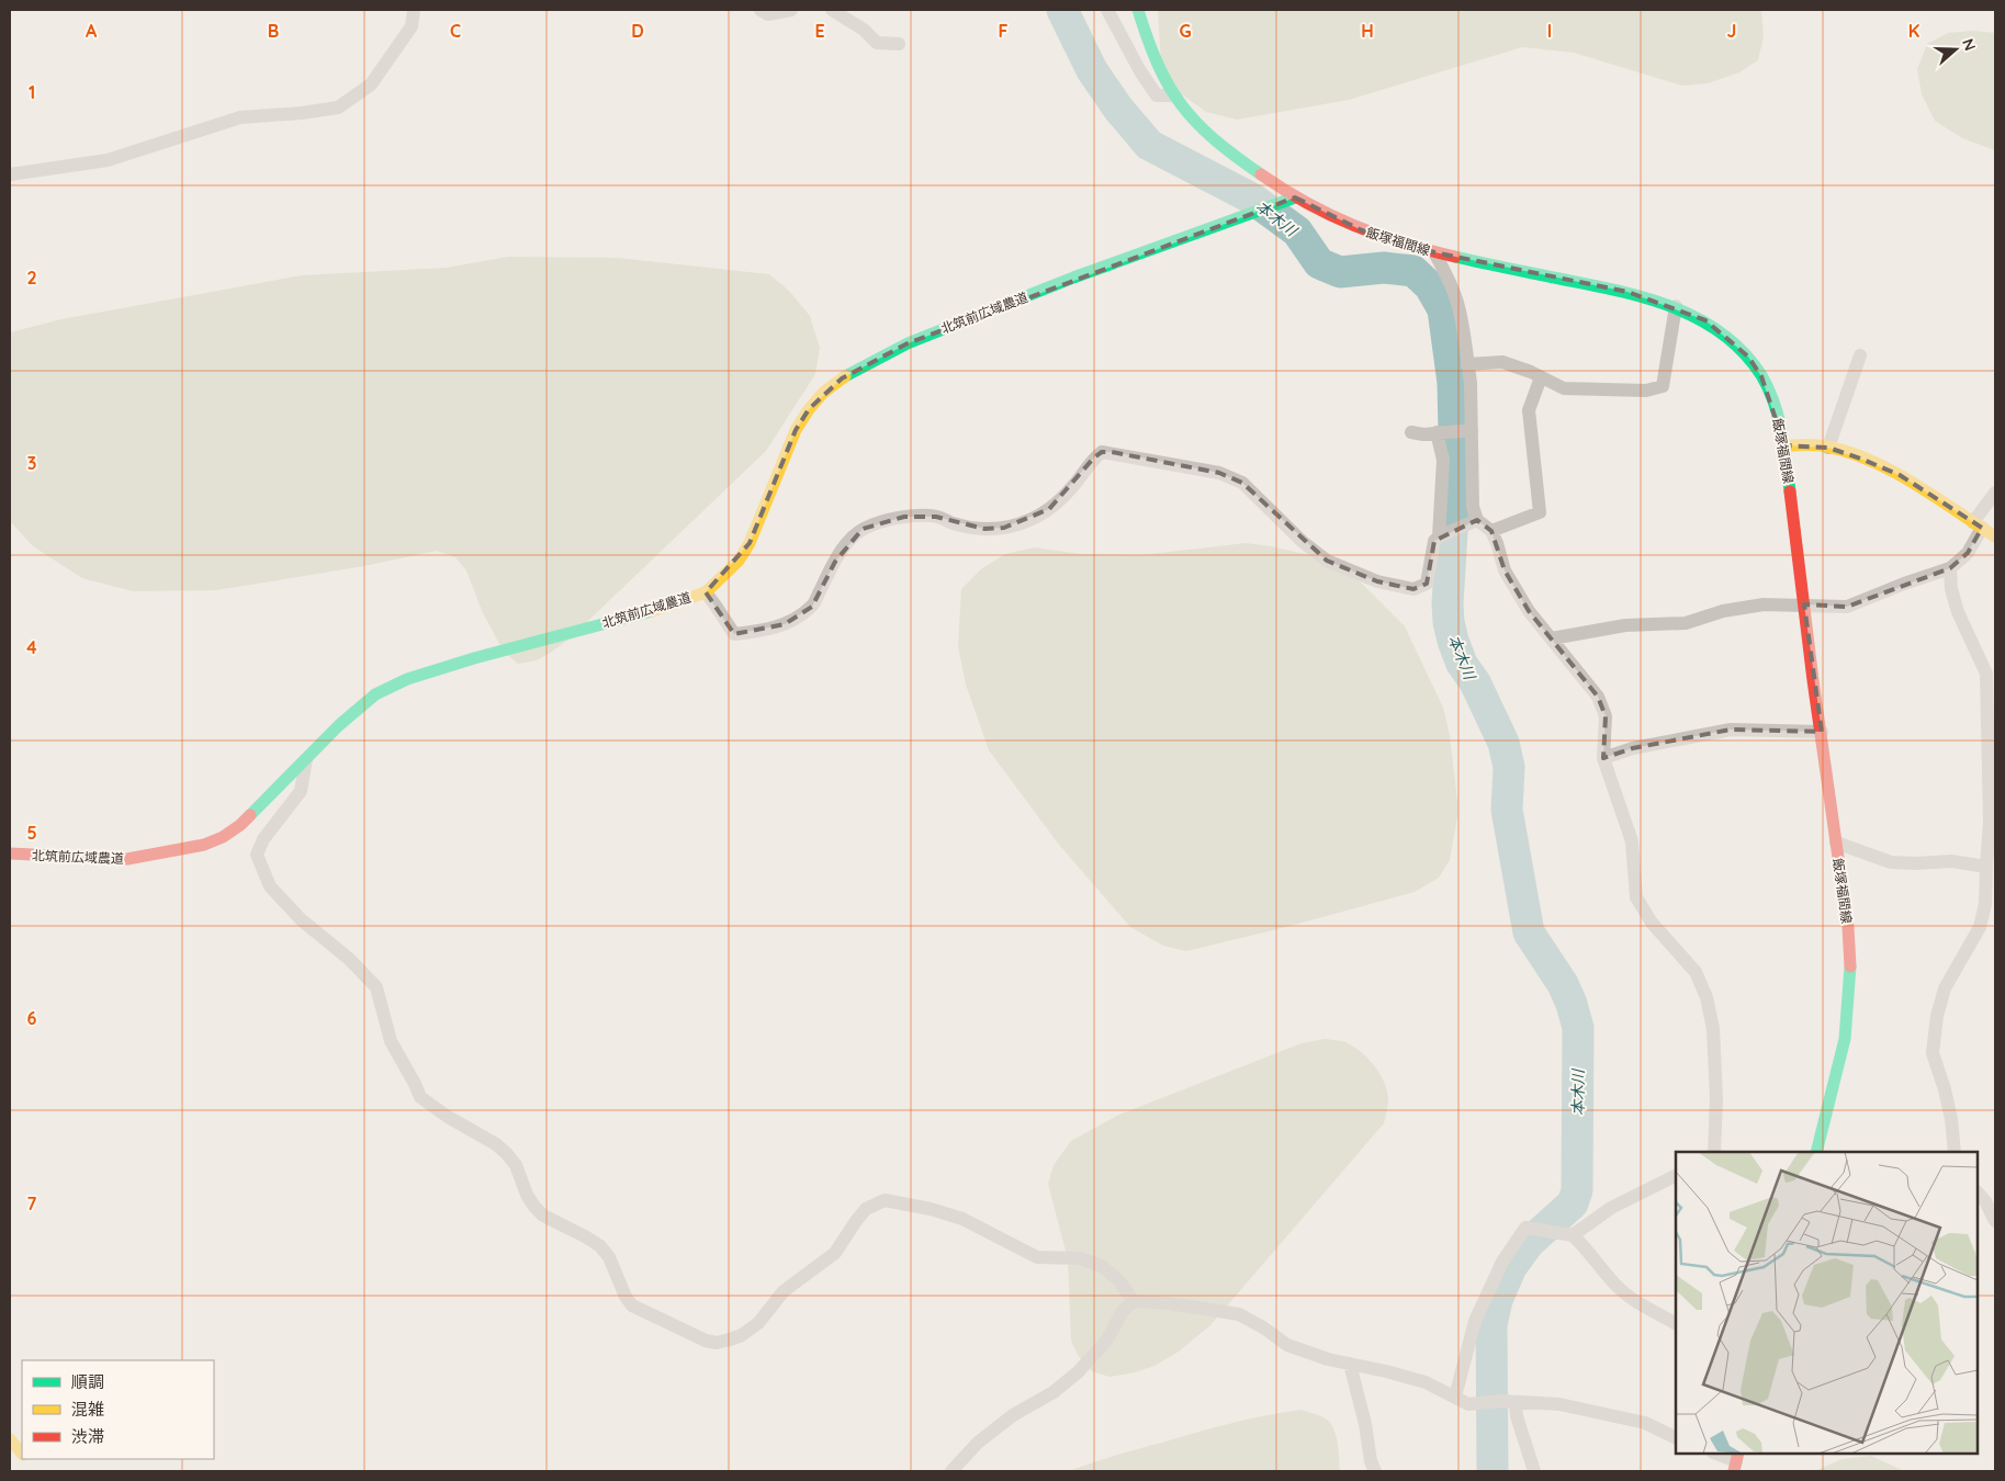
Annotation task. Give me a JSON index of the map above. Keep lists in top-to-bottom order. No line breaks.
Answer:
{"streets":{"main road":["飯塚福間線","北筑前広域農道"]},"crossings":[["飯塚福間線","北筑前広域農道"]],"water":["本木川"],"legend":["順調","混雑","渋滞"],"north":"right","grid":{"columns":["A","B","C","D","E","F","G","H","I","J","K"],"rows":["1","2","3","4","5","6","7"]}}
